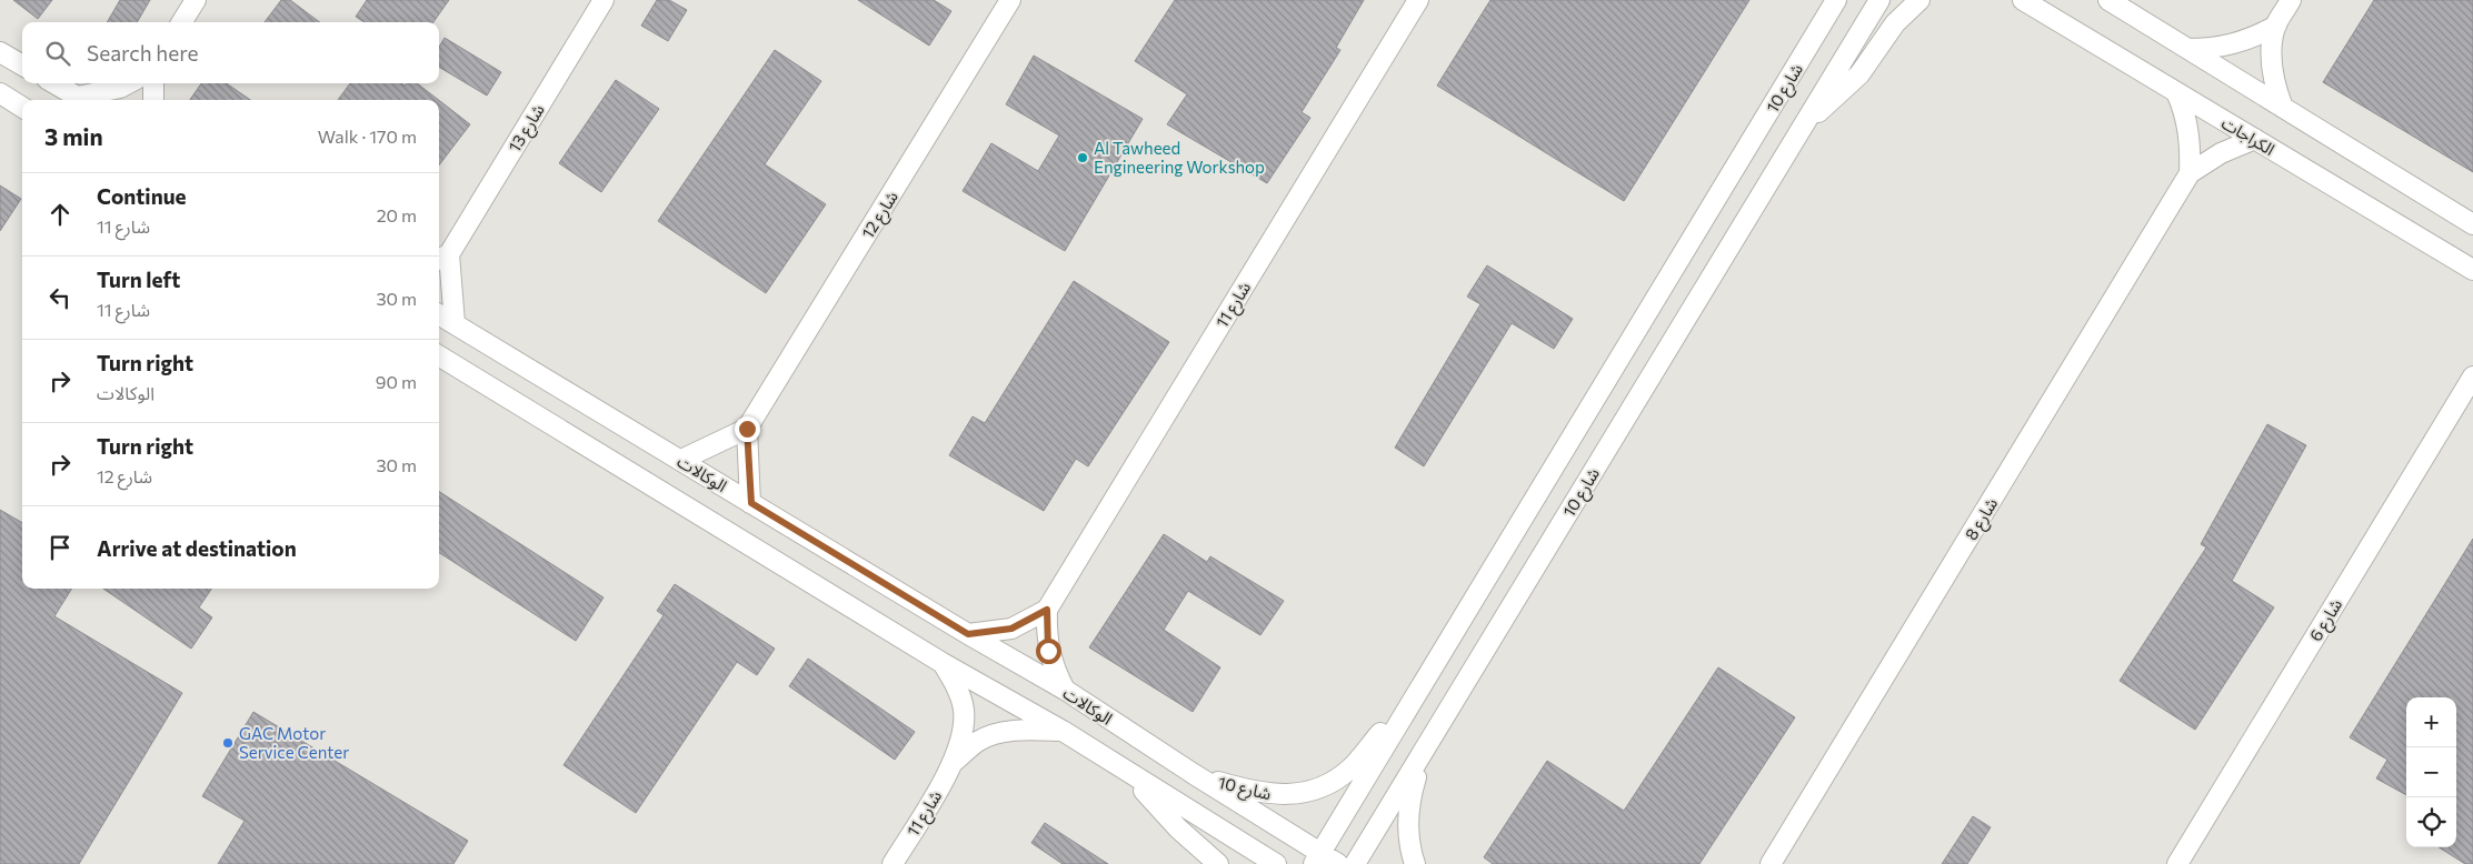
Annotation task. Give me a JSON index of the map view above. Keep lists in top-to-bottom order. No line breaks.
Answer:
{"streets":{"street":["شارع 10","شارع 13","الكراجات","شارع 12","شارع 11","الوكالات","شارع 8","شارع 6"]},"crossings":[["شارع 10","الوكالات"],["شارع 13","الوكالات"],["الكراجات","شارع 8"]],"places":["Al Tawheed Engineering Workshop","GAC Motor Service Center"],"page":{"search":"Search here","heading":["3 min","Walk · 170 m"],"list":[["Continue","شارع 11","20 m"],["Turn left","شارع 11","30 m"],["Turn right","الوكالات","90 m"],["Turn right","شارع 12","30 m"],"Arrive at destination"],"map_buttons":["+","−"]}}
